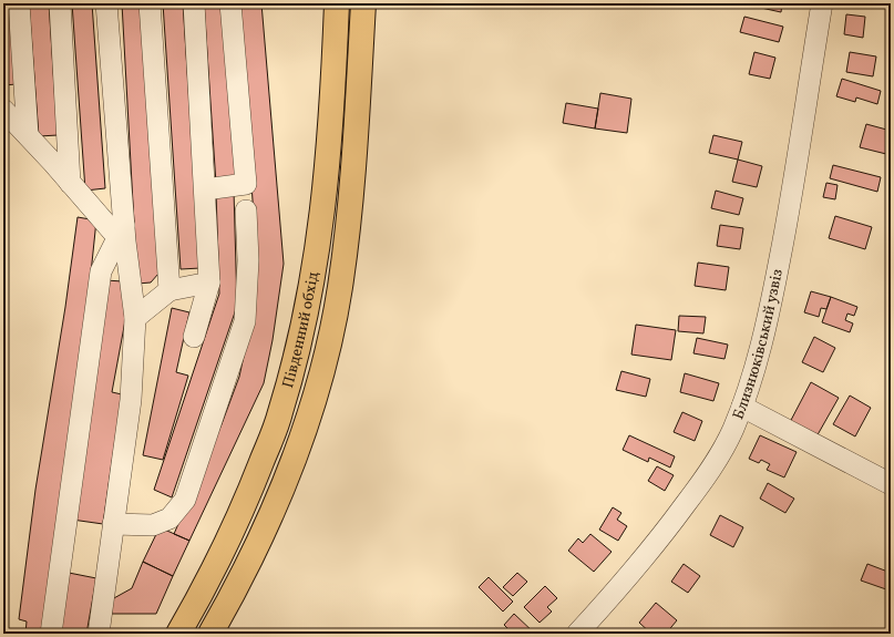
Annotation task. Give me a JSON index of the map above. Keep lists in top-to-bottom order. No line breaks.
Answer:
{"streets":{"main road":["Південний обхід"],"street":["Близнюківський узвіз"]}}
